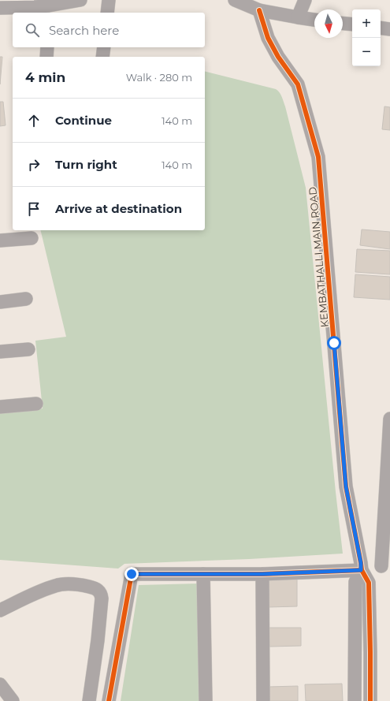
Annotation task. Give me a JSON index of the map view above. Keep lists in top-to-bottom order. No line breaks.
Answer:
{"streets":{"street":["KEMBATHALLI MAIN ROAD"]},"north":"bottom","page":{"map_buttons":["+","−"],"search":"Search here","heading":["4 min","Walk · 280 m"],"list":[["Continue","140 m"],["Turn right","140 m"],"Arrive at destination"]}}
